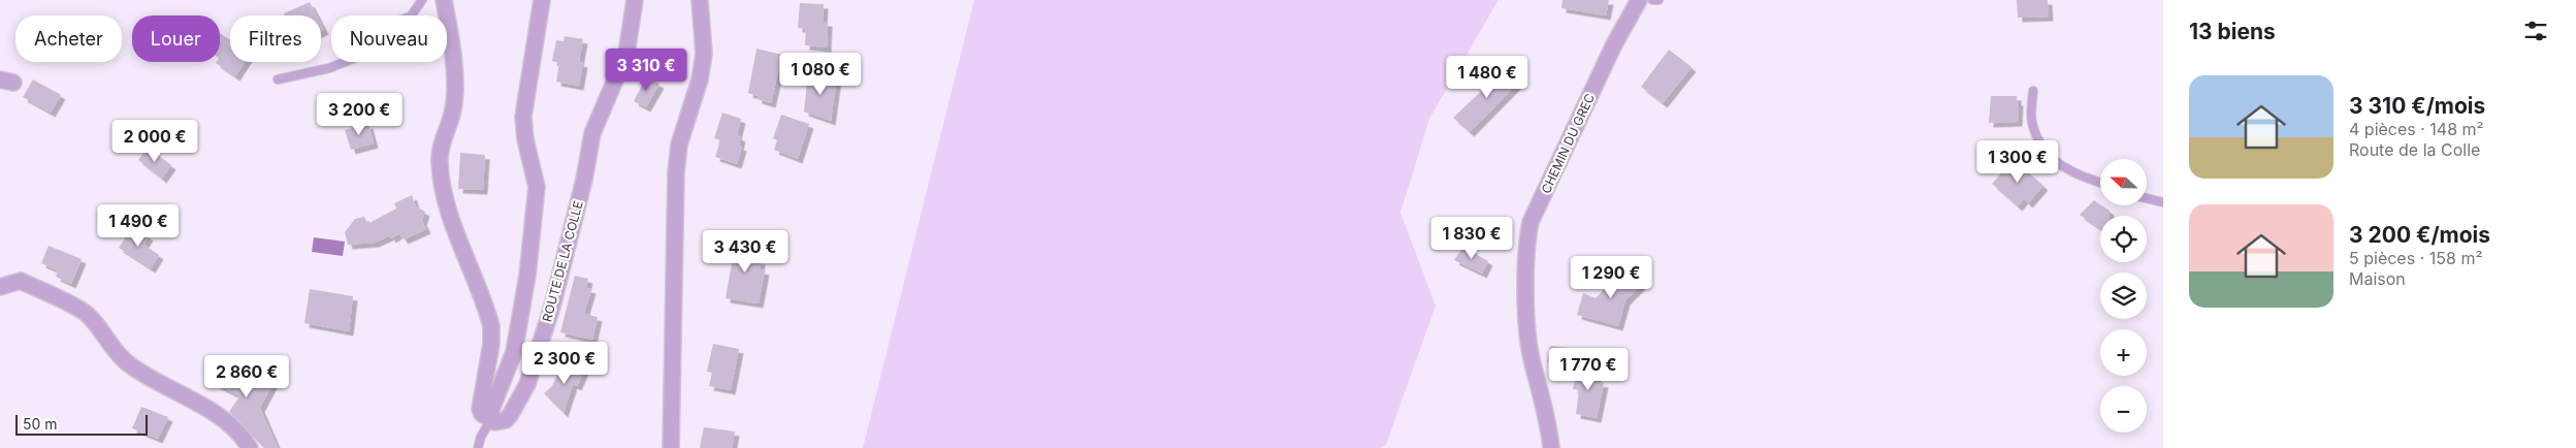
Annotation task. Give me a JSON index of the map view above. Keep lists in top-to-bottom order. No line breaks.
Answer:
{"streets":{"street":["CHEMIN DU GREC","ROUTE DE LA COLLE"]},"scale_bar":"50 m","north":"left","page":{"heading":"13 biens","chip":["Acheter","Louer","Filtres","Nouveau"],"price":["3 310 €","1 080 €","1 480 €","3 200 €","2 000 €","1 300 €","1 490 €","1 830 €","3 430 €","1 290 €","2 300 €","1 770 €","2 860 €"],"list":[{"name":"3 310 €/mois","note":"4 pièces · 148 m² · Route de la Colle"},{"name":"3 200 €/mois","note":"5 pièces · 158 m² · Maison"}],"map_buttons":["+","−"],"scale":"50 m"}}
